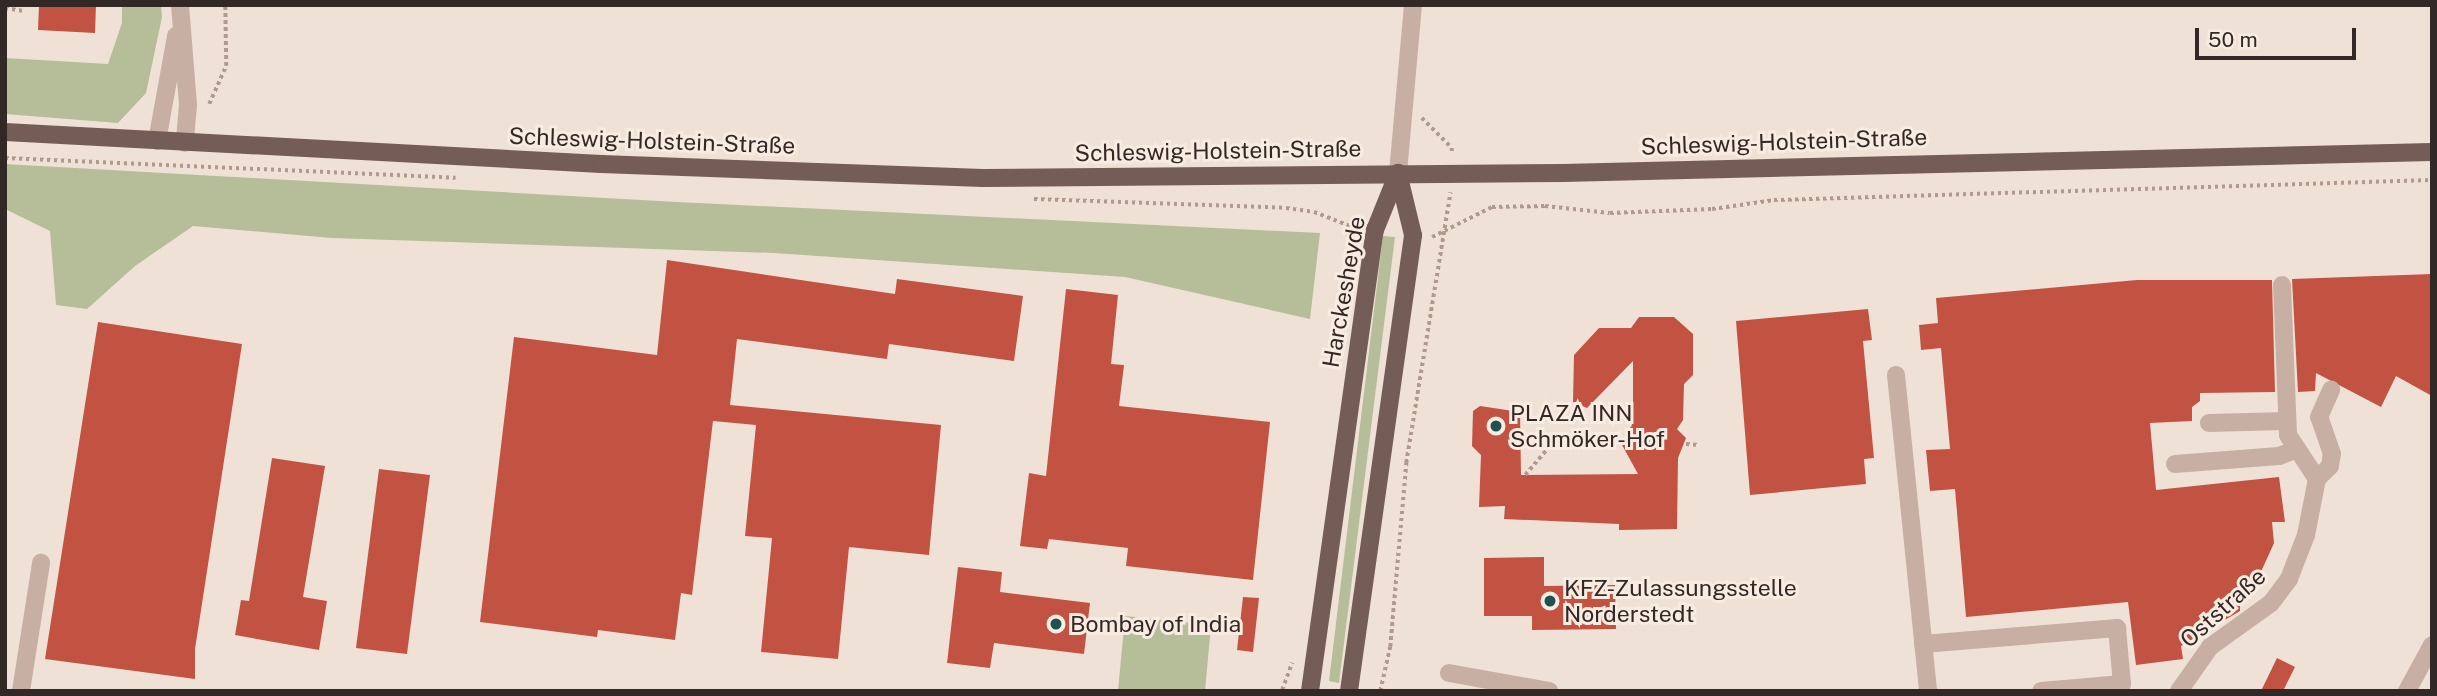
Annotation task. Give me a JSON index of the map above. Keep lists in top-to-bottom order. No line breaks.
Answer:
{"streets":{"main road":["Schleswig-Holstein-Straße","Harckesheyde"],"street":["Oststraße"]},"crossings":[["Schleswig-Holstein-Straße","Harckesheyde"]],"places":["PLAZA INN Schmöker-Hof","KFZ-Zulassungsstelle Norderstedt","Bombay of India"],"scale_bar":"50 m"}
